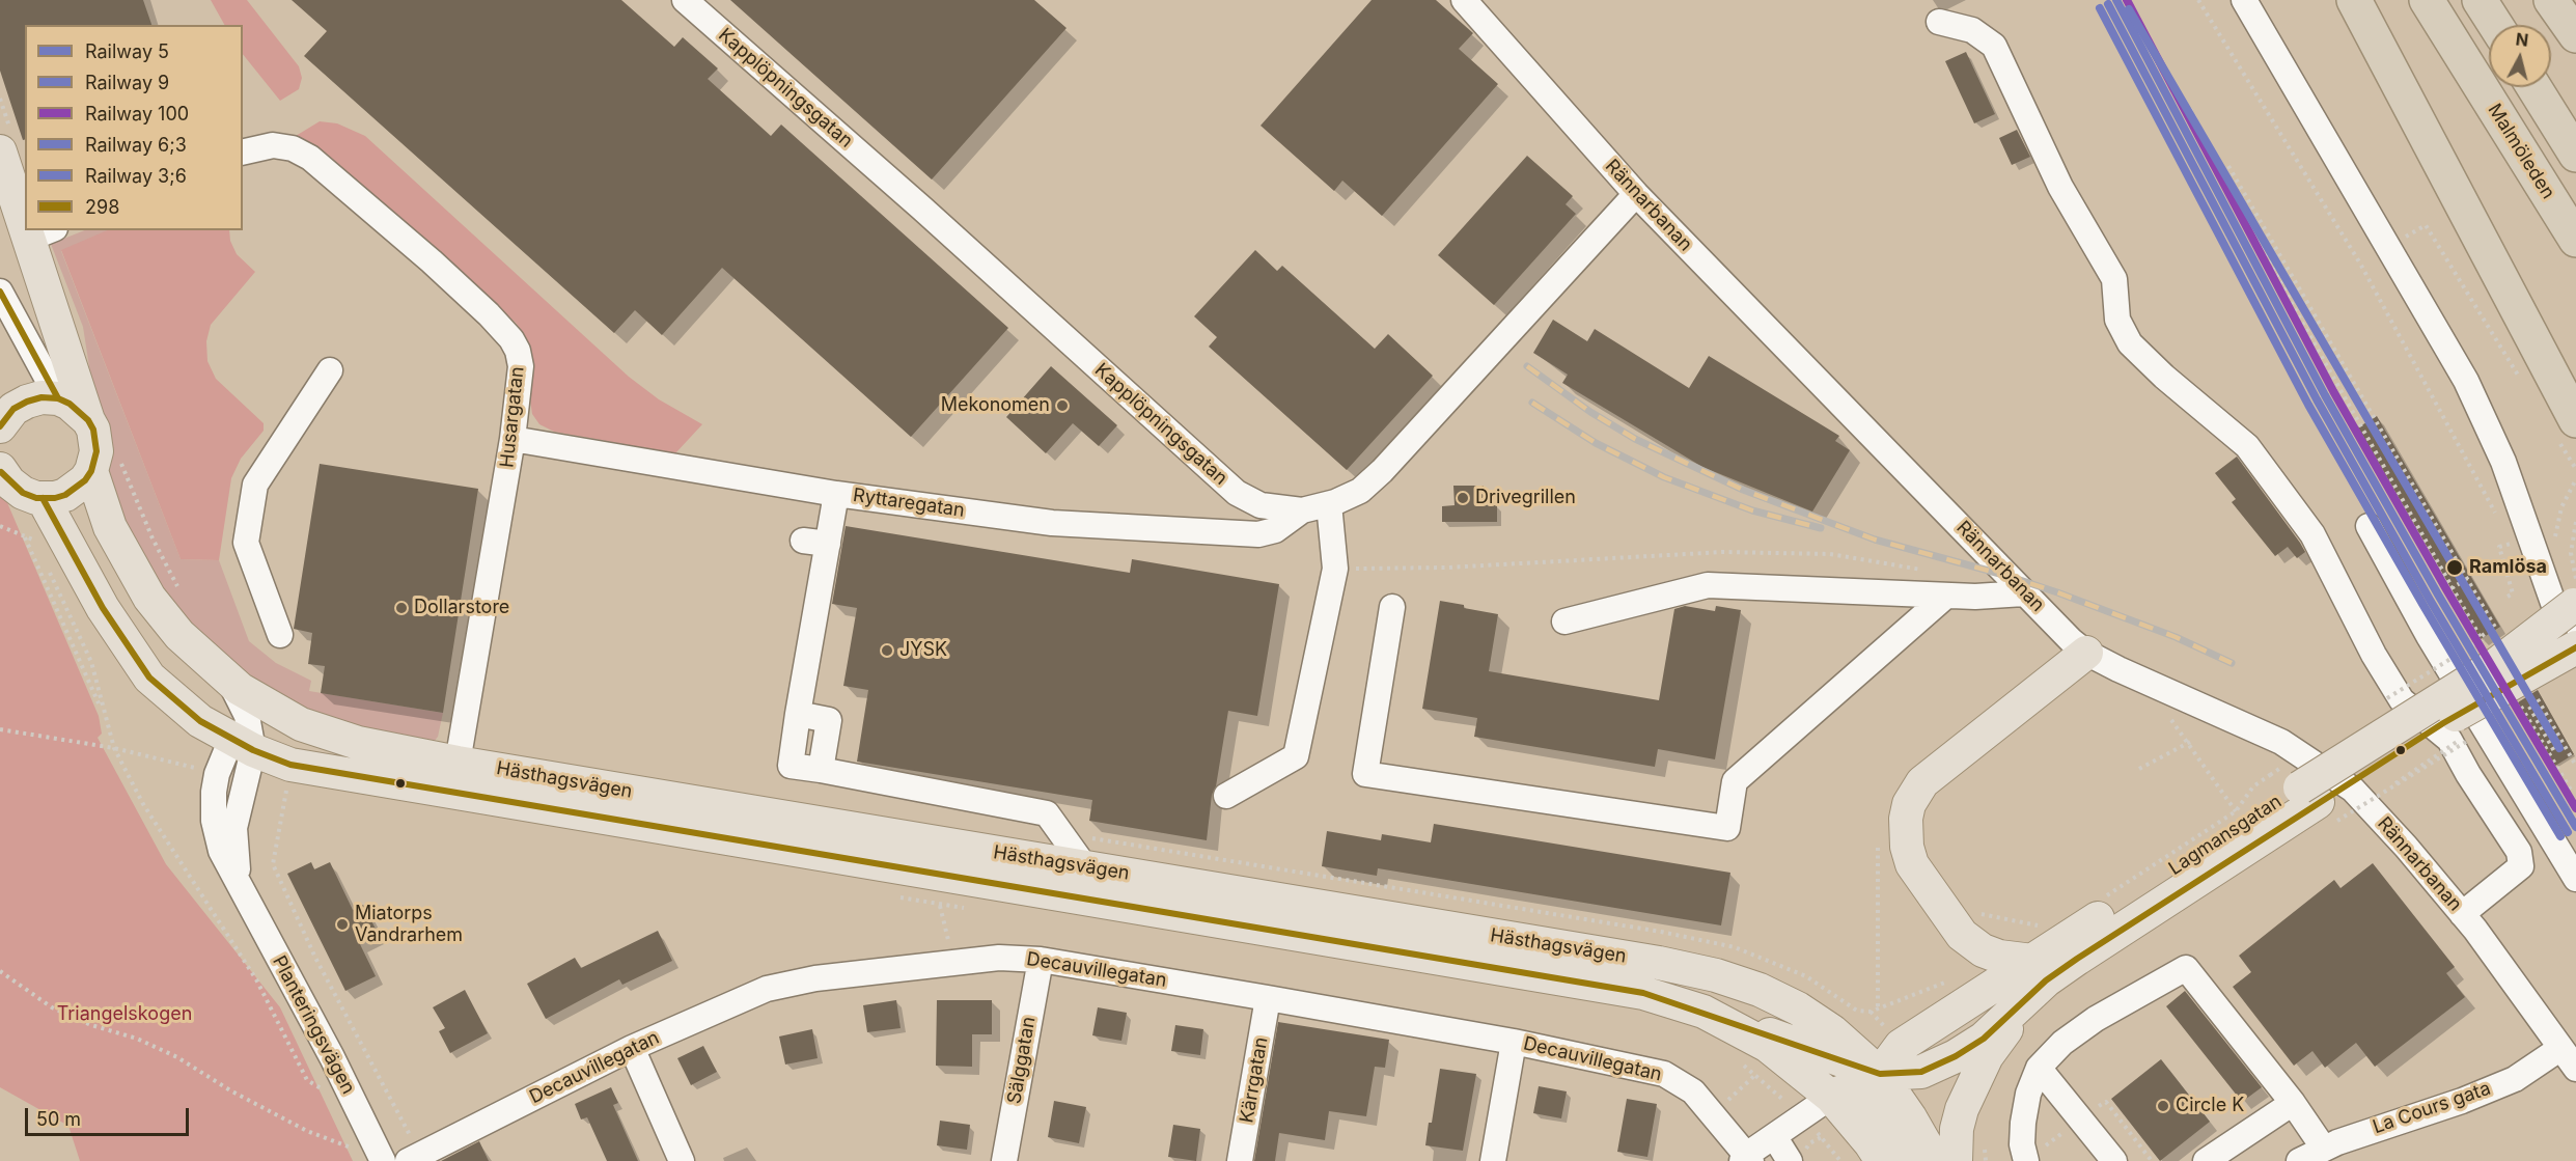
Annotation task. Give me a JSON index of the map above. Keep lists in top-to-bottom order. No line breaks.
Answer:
{"streets":{"highway":["Malmöleden"],"main road":["Hästhagsvägen","Lagmansgatan"],"street":["Kapplöpningsgatan","Rännarbanan","Husargatan","Ryttaregatan","Decauvillegatan","Planteringsvägen","Sälggatan","Kärrgatan","La Cours gata"]},"crossings":[["Kapplöpningsgatan","Rännarbanan"],["Kapplöpningsgatan","Ryttaregatan"],["Rännarbanan","La Cours gata"],["Husargatan","Ryttaregatan"],["Husargatan","Hästhagsvägen"],["Hästhagsvägen","Lagmansgatan"],["Hästhagsvägen","Planteringsvägen"],["Decauvillegatan","Sälggatan"],["Decauvillegatan","Kärrgatan"]],"parks":["Triangelskogen"],"places":["Mekonomen","Drivegrillen","Ramlösa","Dollarstore","JYSK","Miatorps Vandrarhem","Circle K"],"lines":["rail line 5","rail line 100","rail line 9","rail line 6;3","rail line 3;6","transit line 298"],"legend":["Railway 5","Railway 9","Railway 100","Railway 6;3","Railway 3;6","298"],"scale_bar":"50 m","north":"top"}
